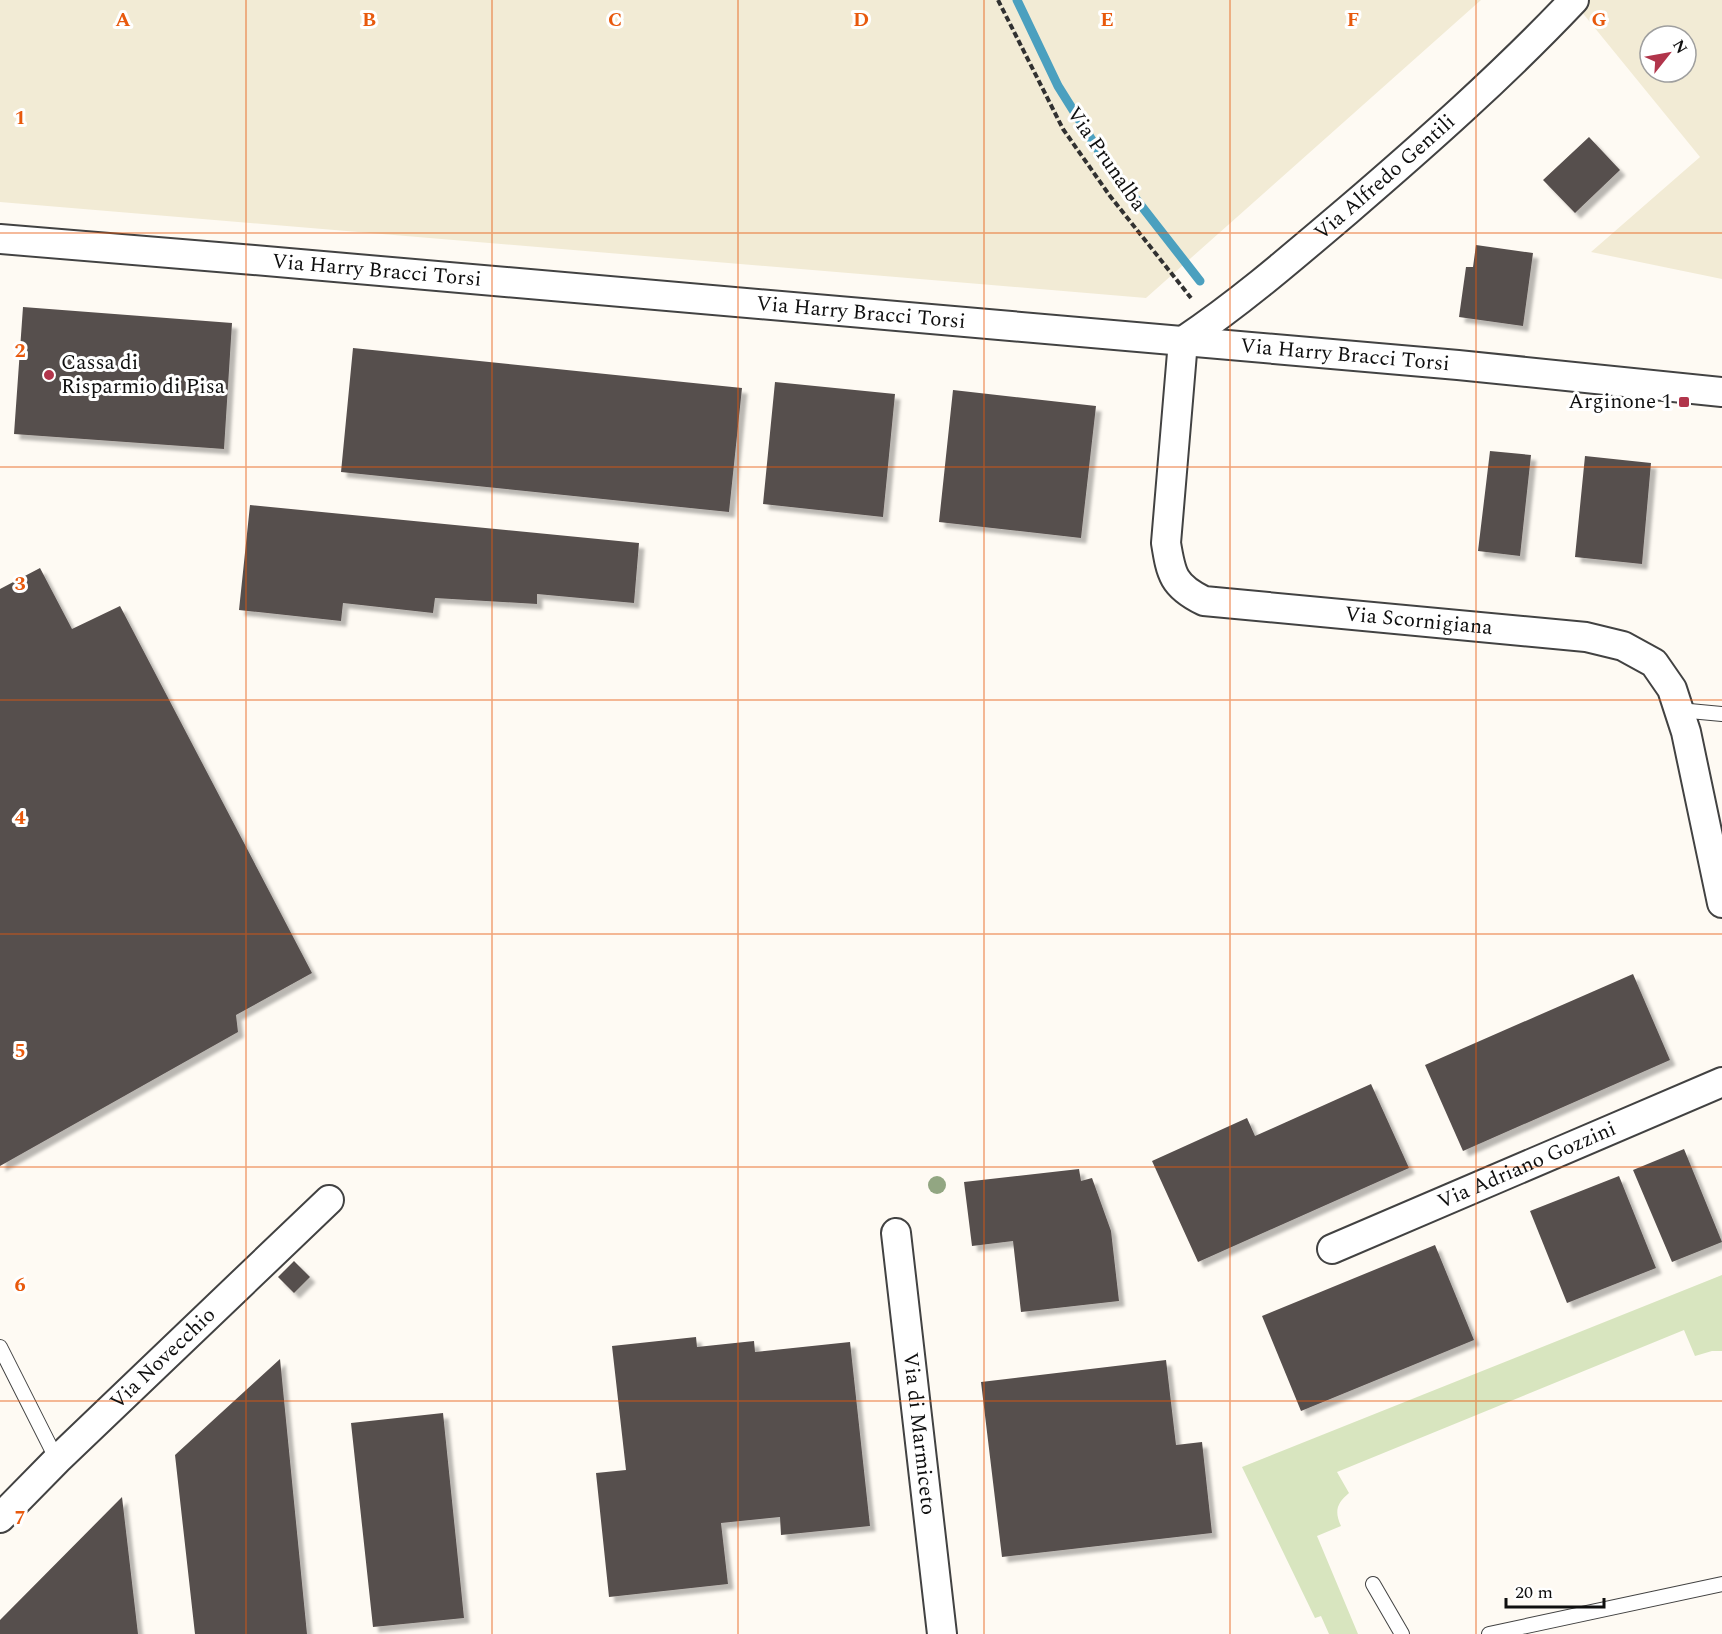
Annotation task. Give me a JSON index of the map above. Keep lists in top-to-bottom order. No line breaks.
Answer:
{"streets":{"street":["Via Alfredo Gentili","Via Harry Bracci Torsi","Via Scornigiana","Via Adriano Gozzini","Via Novecchio","Via di Marmiceto"],"path":["Via Prunalba"]},"crossings":[["Via Prunalba","Via Alfredo Gentili"],["Via Alfredo Gentili","Via Harry Bracci Torsi"],["Via Alfredo Gentili","Via Scornigiana"],["Via Harry Bracci Torsi","Via Scornigiana"]],"places":{"other":["Cassa di Risparmio di Pisa"],"transit":["Arginone 1"]},"scale_bar":"20 m","north":"top right","grid":{"columns":["A","B","C","D","E","F","G"],"rows":["1","2","3","4","5","6","7"]}}
